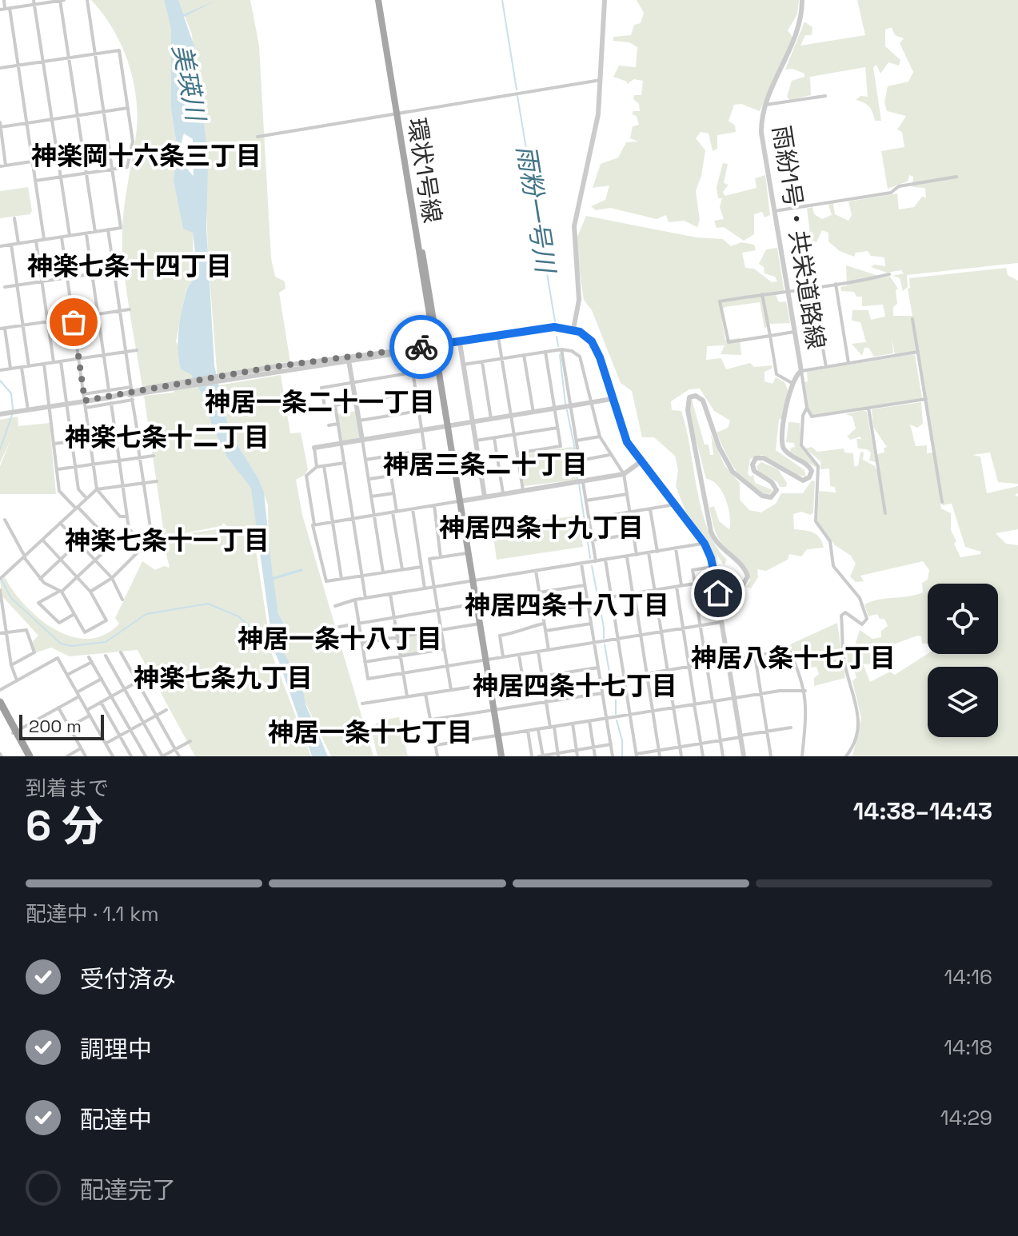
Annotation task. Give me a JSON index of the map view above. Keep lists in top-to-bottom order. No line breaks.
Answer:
{"streets":{"main road":["環状1号線"],"street":["雨紛1号・共栄道路線"]},"districts":["神楽岡十六条三丁目","神楽七条十四丁目","神居一条二十一丁目","神楽七条十二丁目","神居三条二十丁目","神居四条十九丁目","神楽七条十一丁目","神居四条十八丁目","神居一条十八丁目","神居八条十七丁目","神楽七条九丁目","神居四条十七丁目","神居一条十七丁目"],"water":["美瑛川","雨粉一号川"],"scale_bar":"200 m","page":{"scale":"200 m","heading":["6 分","到着まで","14:38–14:43"],"bar":"配達中 · 1.1 km","list":[["受付済み","14:16"],["調理中","14:18"],["配達中","14:29"],"配達完了"]}}
